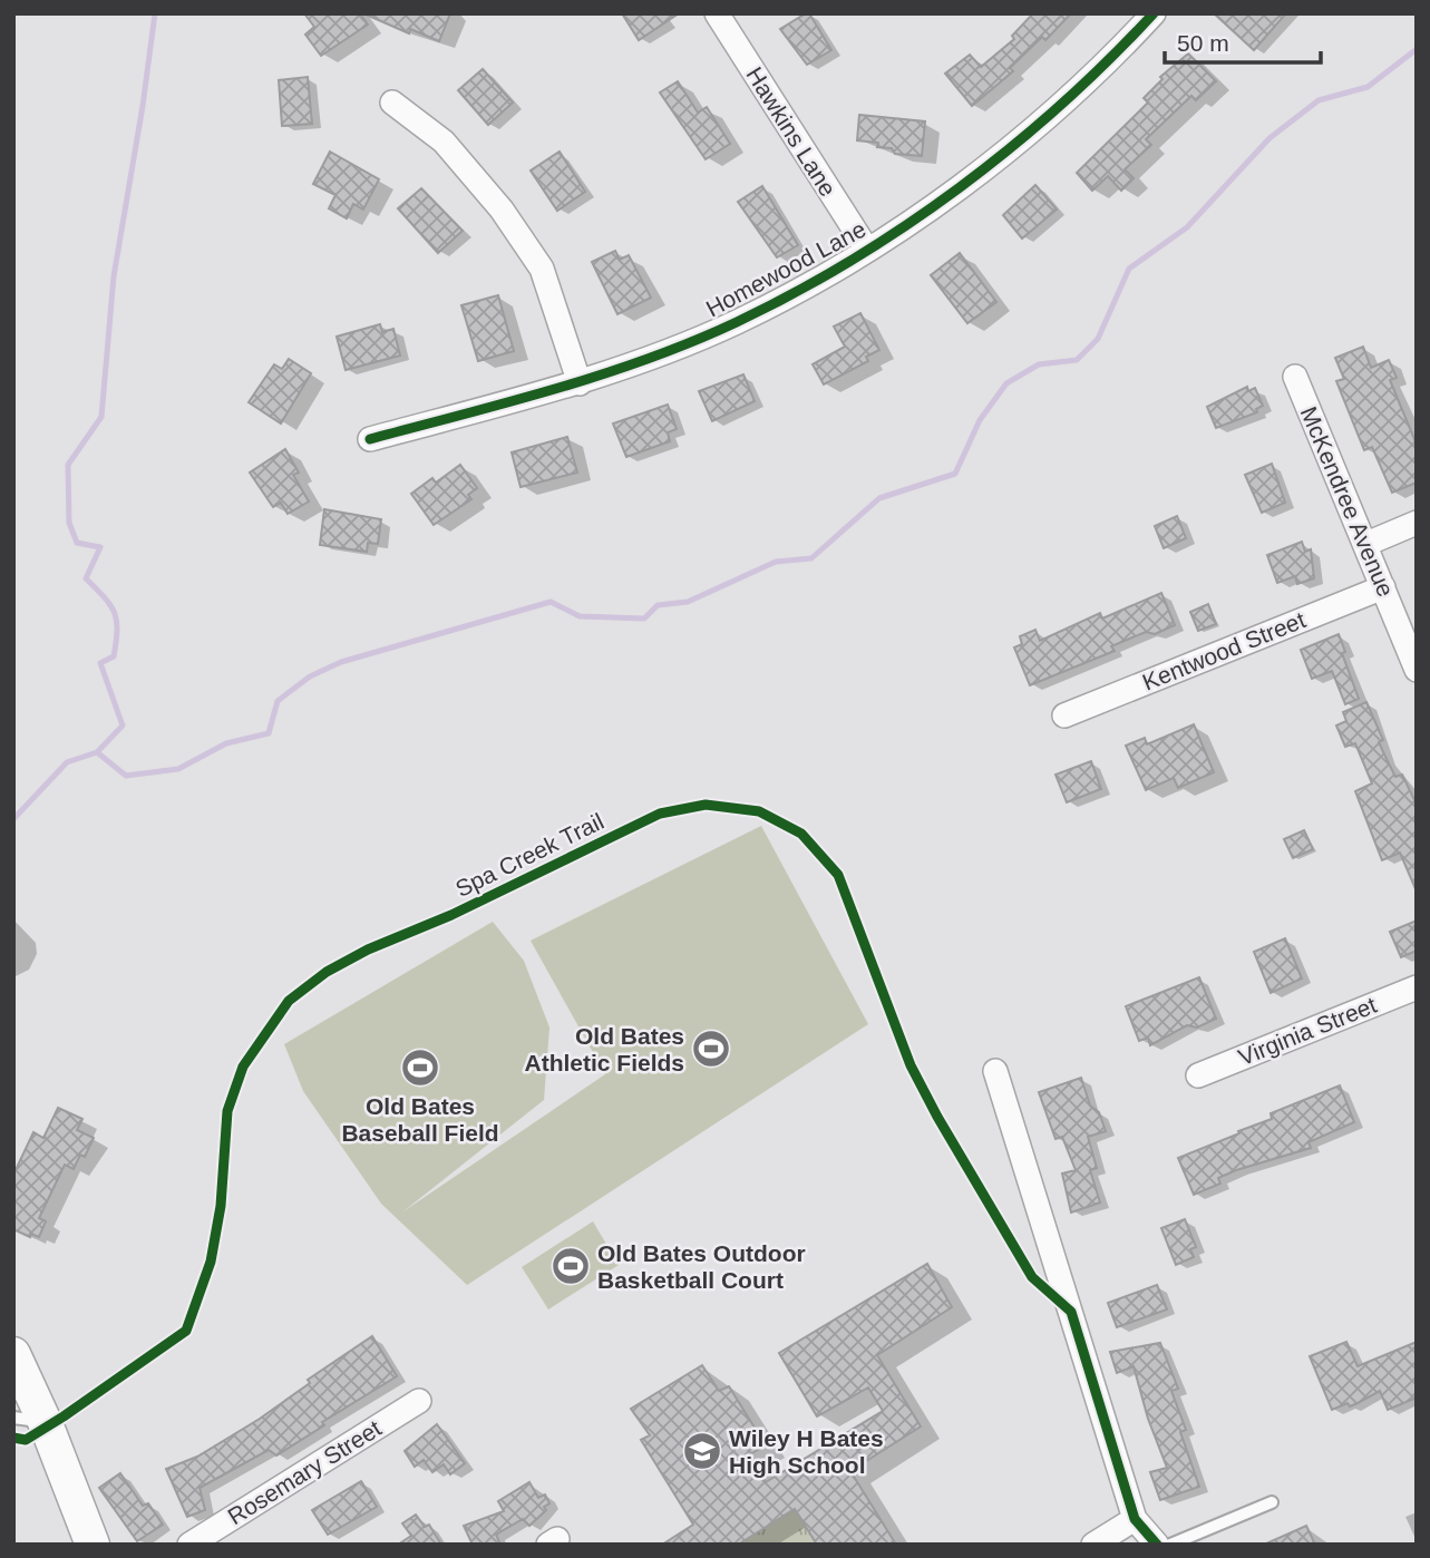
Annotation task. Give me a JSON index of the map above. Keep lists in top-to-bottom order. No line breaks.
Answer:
{"streets":{"street":["Hawkins Lane","Homewood Lane","McKendree Avenue","Kentwood Street","Virginia Street","Rosemary Street"],"cycle path":["Spa Creek Trail"]},"crossings":[["Hawkins Lane","Homewood Lane"],["McKendree Avenue","Kentwood Street"]],"places":{"sports":["Old Bates Athletic Fields","Old Bates Baseball Field","Old Bates Outdoor Basketball Court"],"school or university":["Wiley H Bates High School"]},"scale_bar":"50 m"}
